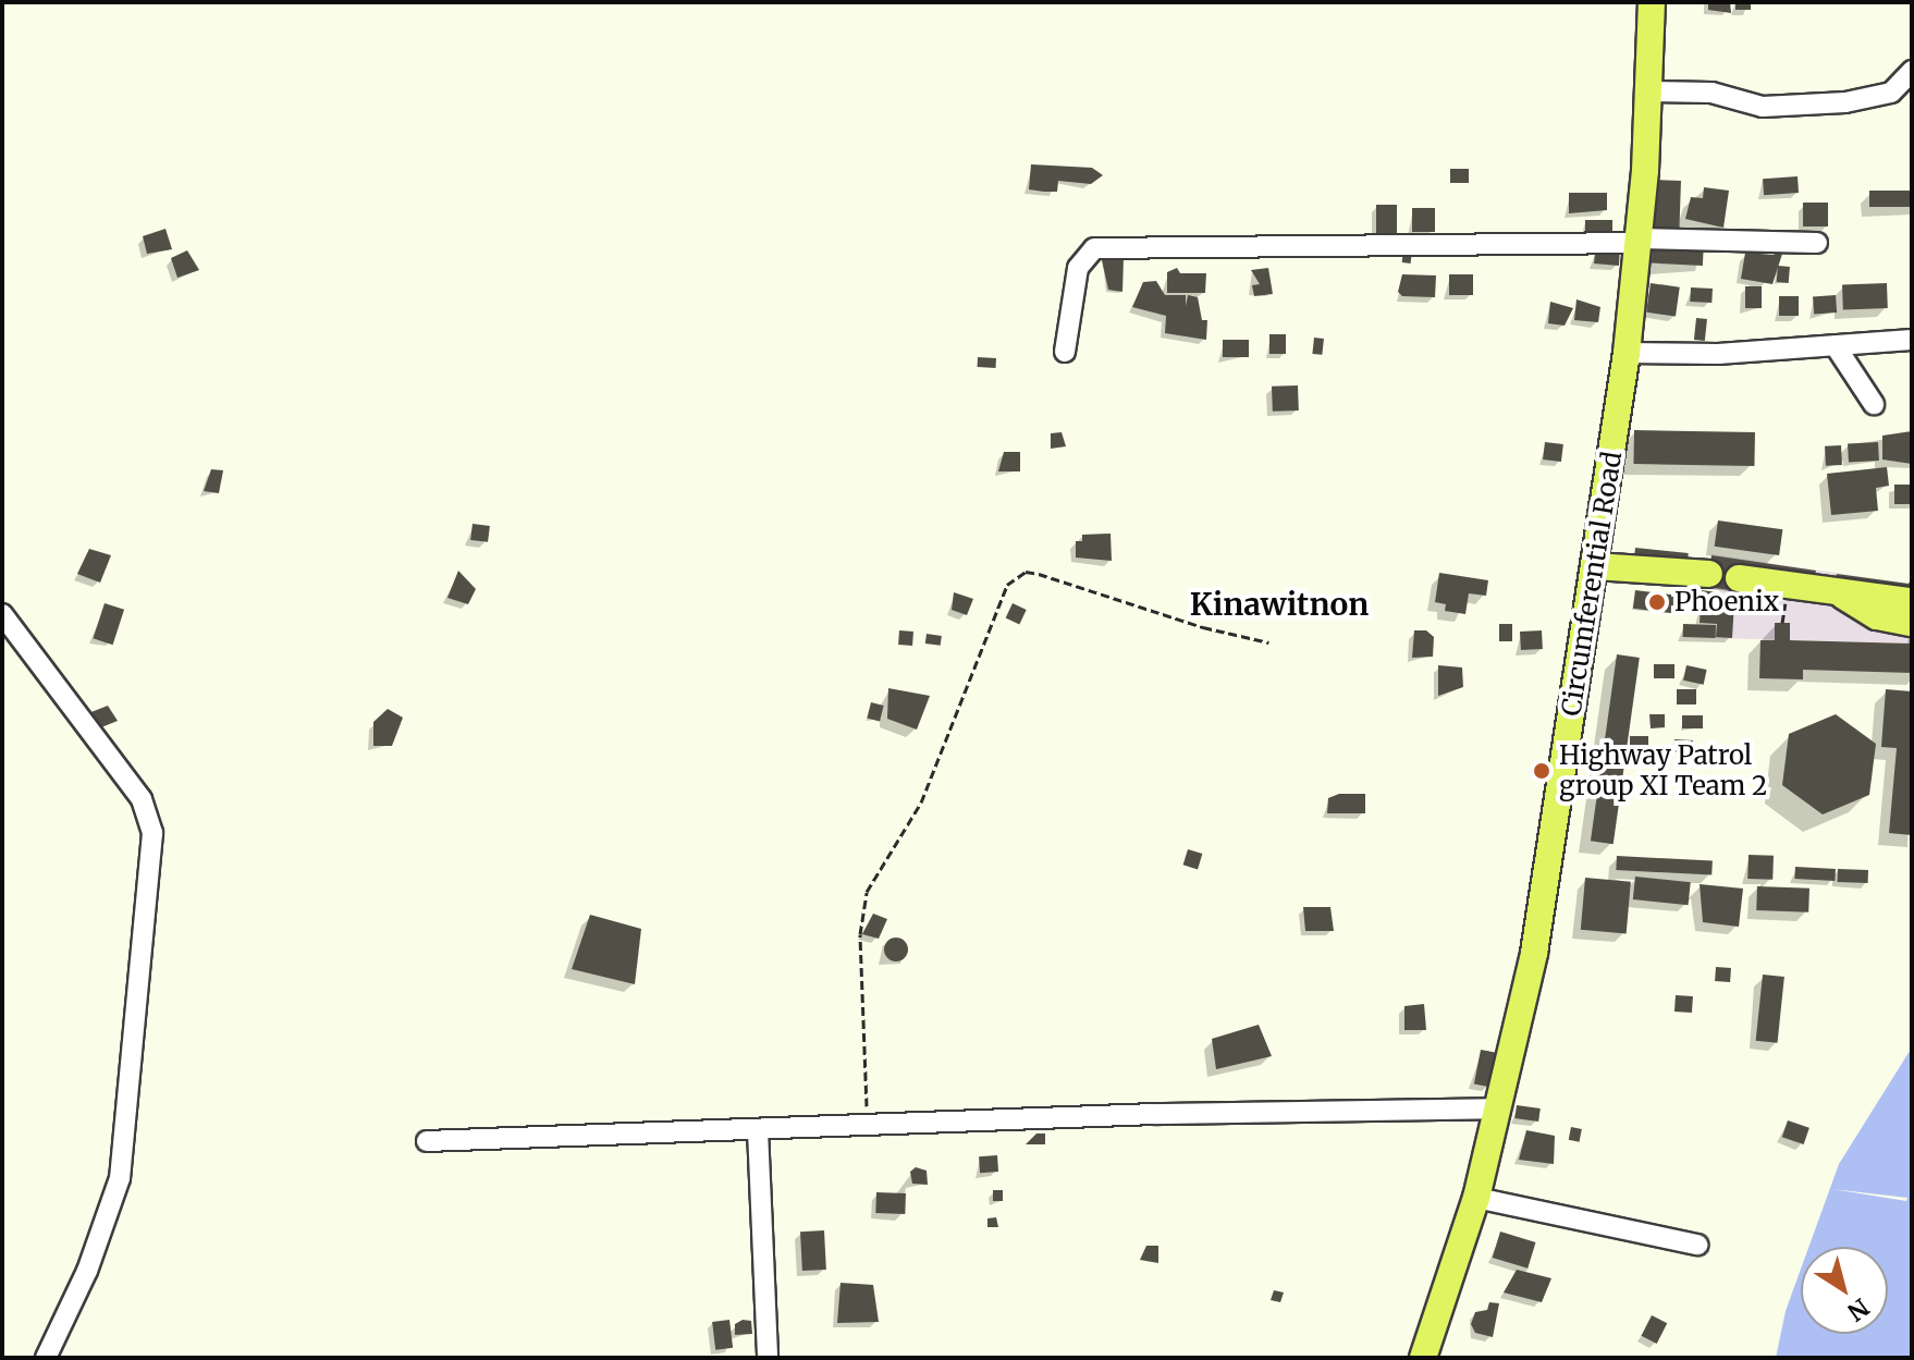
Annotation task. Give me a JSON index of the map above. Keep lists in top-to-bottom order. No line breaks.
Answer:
{"streets":{"main road":["Circumferential Road"]},"districts":["Kinawitnon"],"places":["Phoenix","Highway Patrol group XI Team 2"],"north":"bottom right"}
